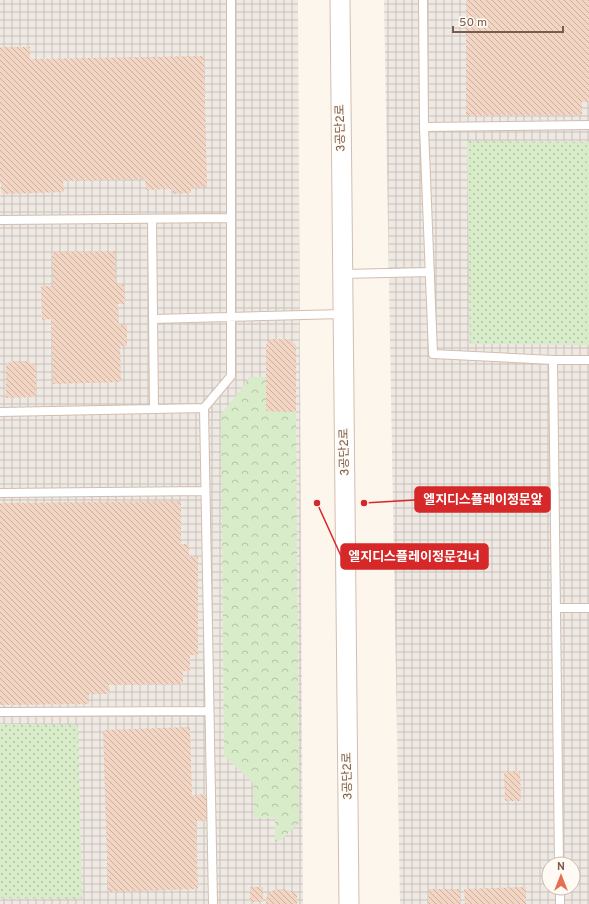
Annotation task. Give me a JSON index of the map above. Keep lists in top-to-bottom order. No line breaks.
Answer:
{"streets":{"street":["3공단2로"]},"places":["엘지디스플레이정문건너","엘지디스플레이정문앞"],"scale_bar":"50 m","north":"top"}
